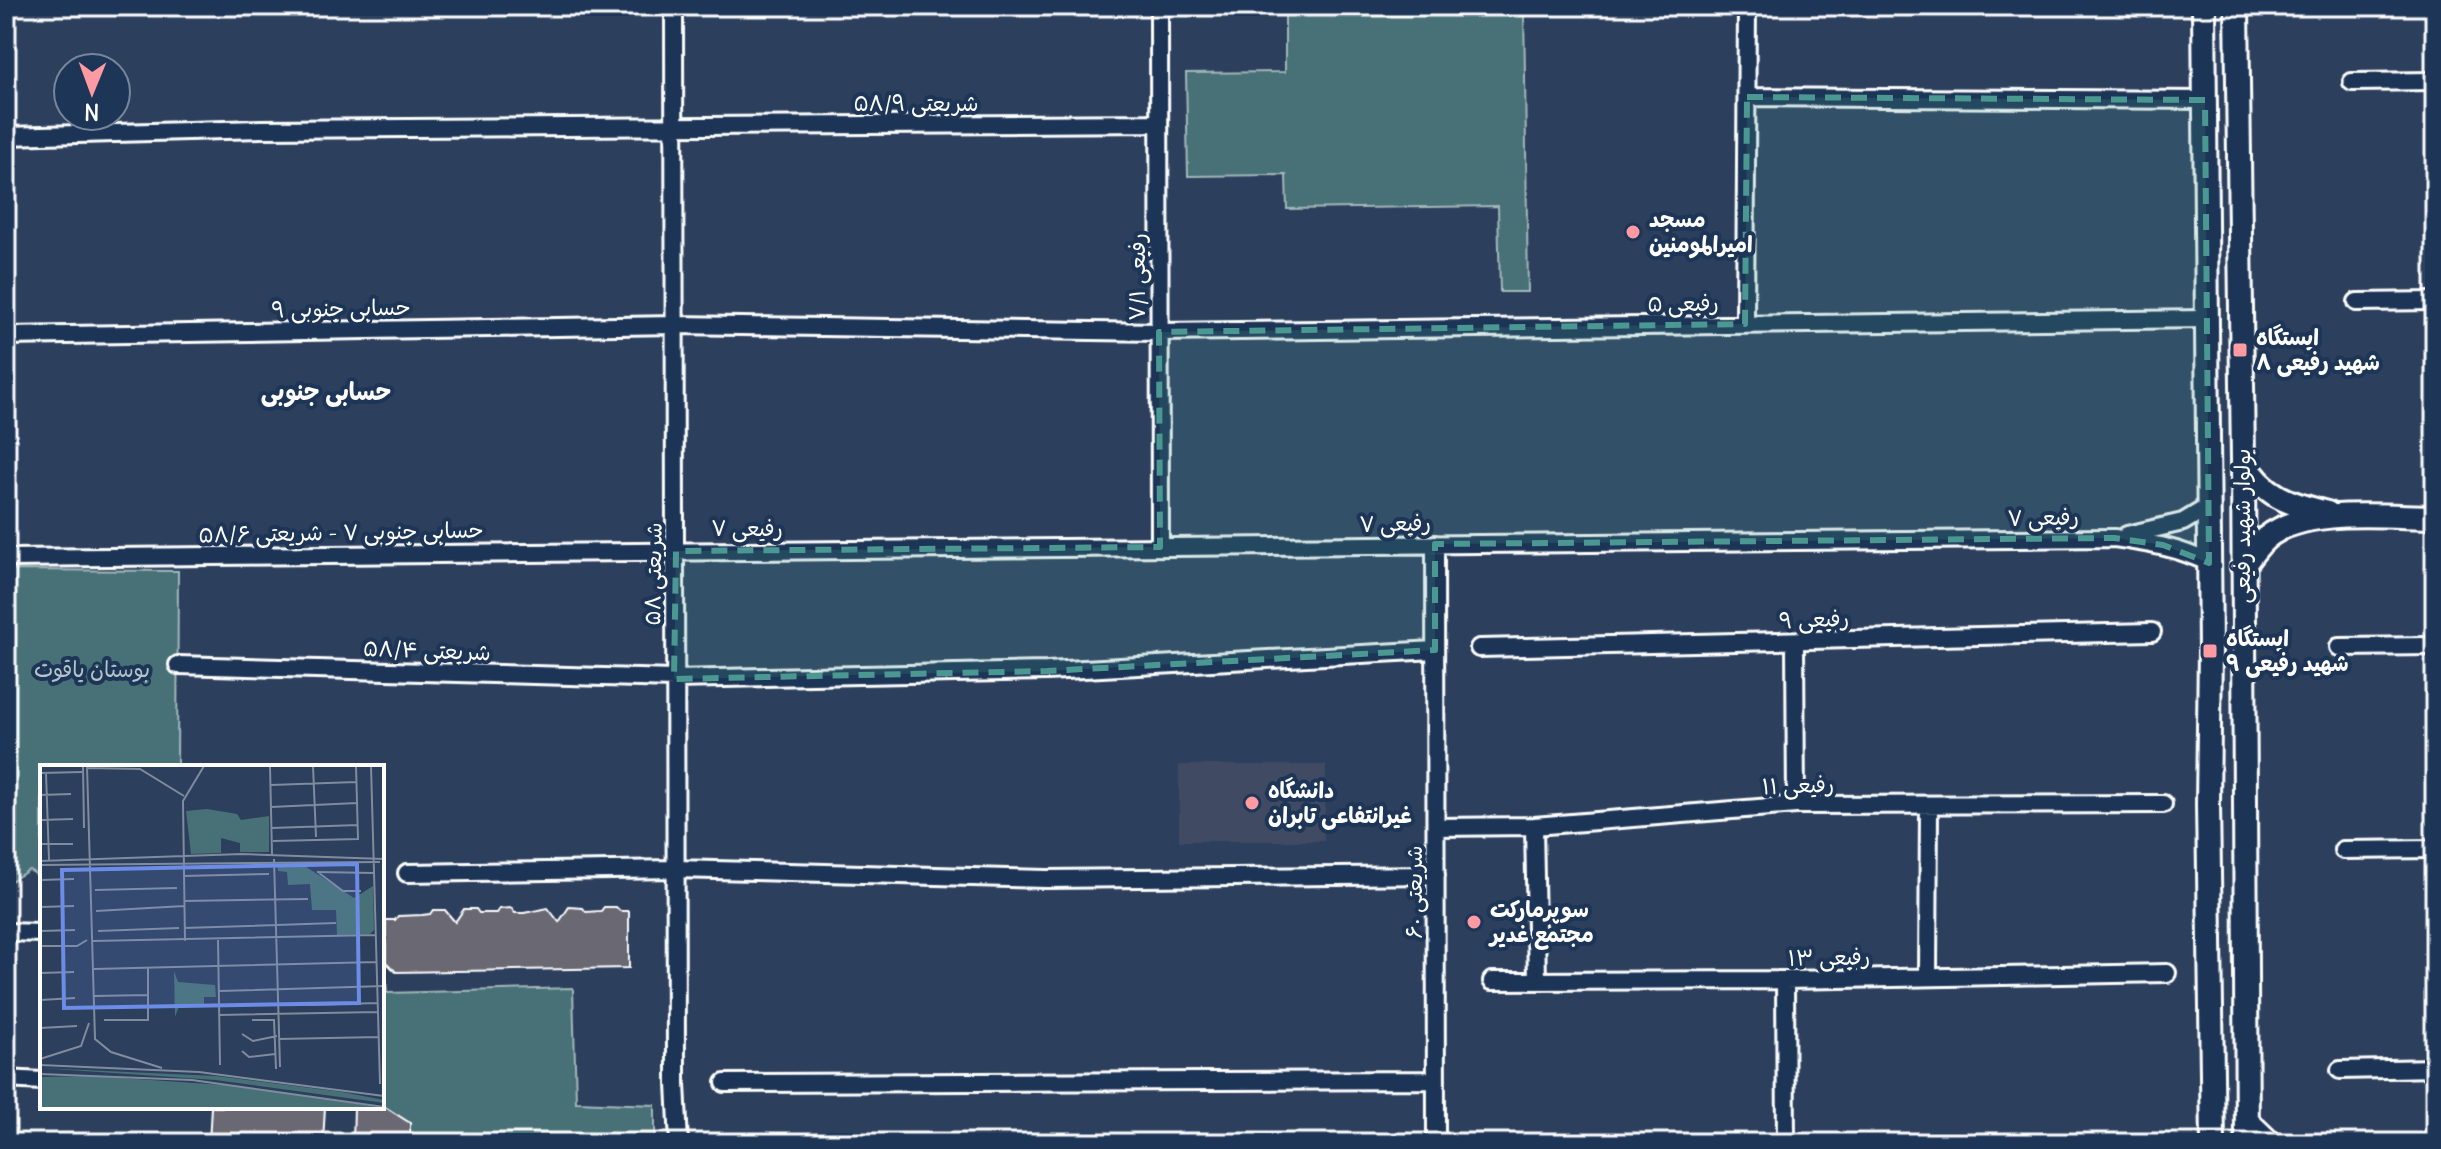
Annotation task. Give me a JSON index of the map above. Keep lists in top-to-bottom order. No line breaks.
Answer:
{"streets":{"main road":["بولوار شهید رفیعی"],"street":["شریعتی ۵۸/۹","رفیعی ۷/۱","رفیعی ۵","حسابی جنوبی ۹","رفیعی ۷","حسابی جنوبی ۷ - شریعتی ۵۸/۶","شریعتی ۵۸","رفیعی ۹","شریعتی ۵۸/۴","رفیعی ۱۱","شریعتی ۶۰","رفیعی ۱۳"]},"crossings":[["شریعتی ۵۸/۹","رفیعی ۷/۱"],["شریعتی ۵۸/۹","شریعتی ۵۸"],["رفیعی ۷/۱","رفیعی ۵"],["رفیعی ۷/۱","رفیعی ۷"],["رفیعی ۵","حسابی جنوبی ۹"],["رفیعی ۵","بولوار شهید رفیعی"],["رفیعی ۵","شریعتی ۵۸"],["حسابی جنوبی ۹","شریعتی ۵۸"],["رفیعی ۷","حسابی جنوبی ۷ - شریعتی ۵۸/۶"],["رفیعی ۷","شریعتی ۵۸"],["رفیعی ۷","شریعتی ۶۰"],["حسابی جنوبی ۷ - شریعتی ۵۸/۶","شریعتی ۵۸"],["شریعتی ۵۸","شریعتی ۵۸/۴"],["شریعتی ۵۸/۴","شریعتی ۶۰"],["رفیعی ۱۱","شریعتی ۶۰"]],"districts":["حسابی جنوبی"],"parks":["بوستان یاقوت"],"places":{"other":["مسجد امیرالمومنین","دانشگاه غیرانتفاعی تابران","سوپرمارکت مجتمع غدیر"],"transit":["ایستگاه شهید رفیعی ۸","ایستگاه شهید رفیعی ۹"]},"north":"bottom"}
